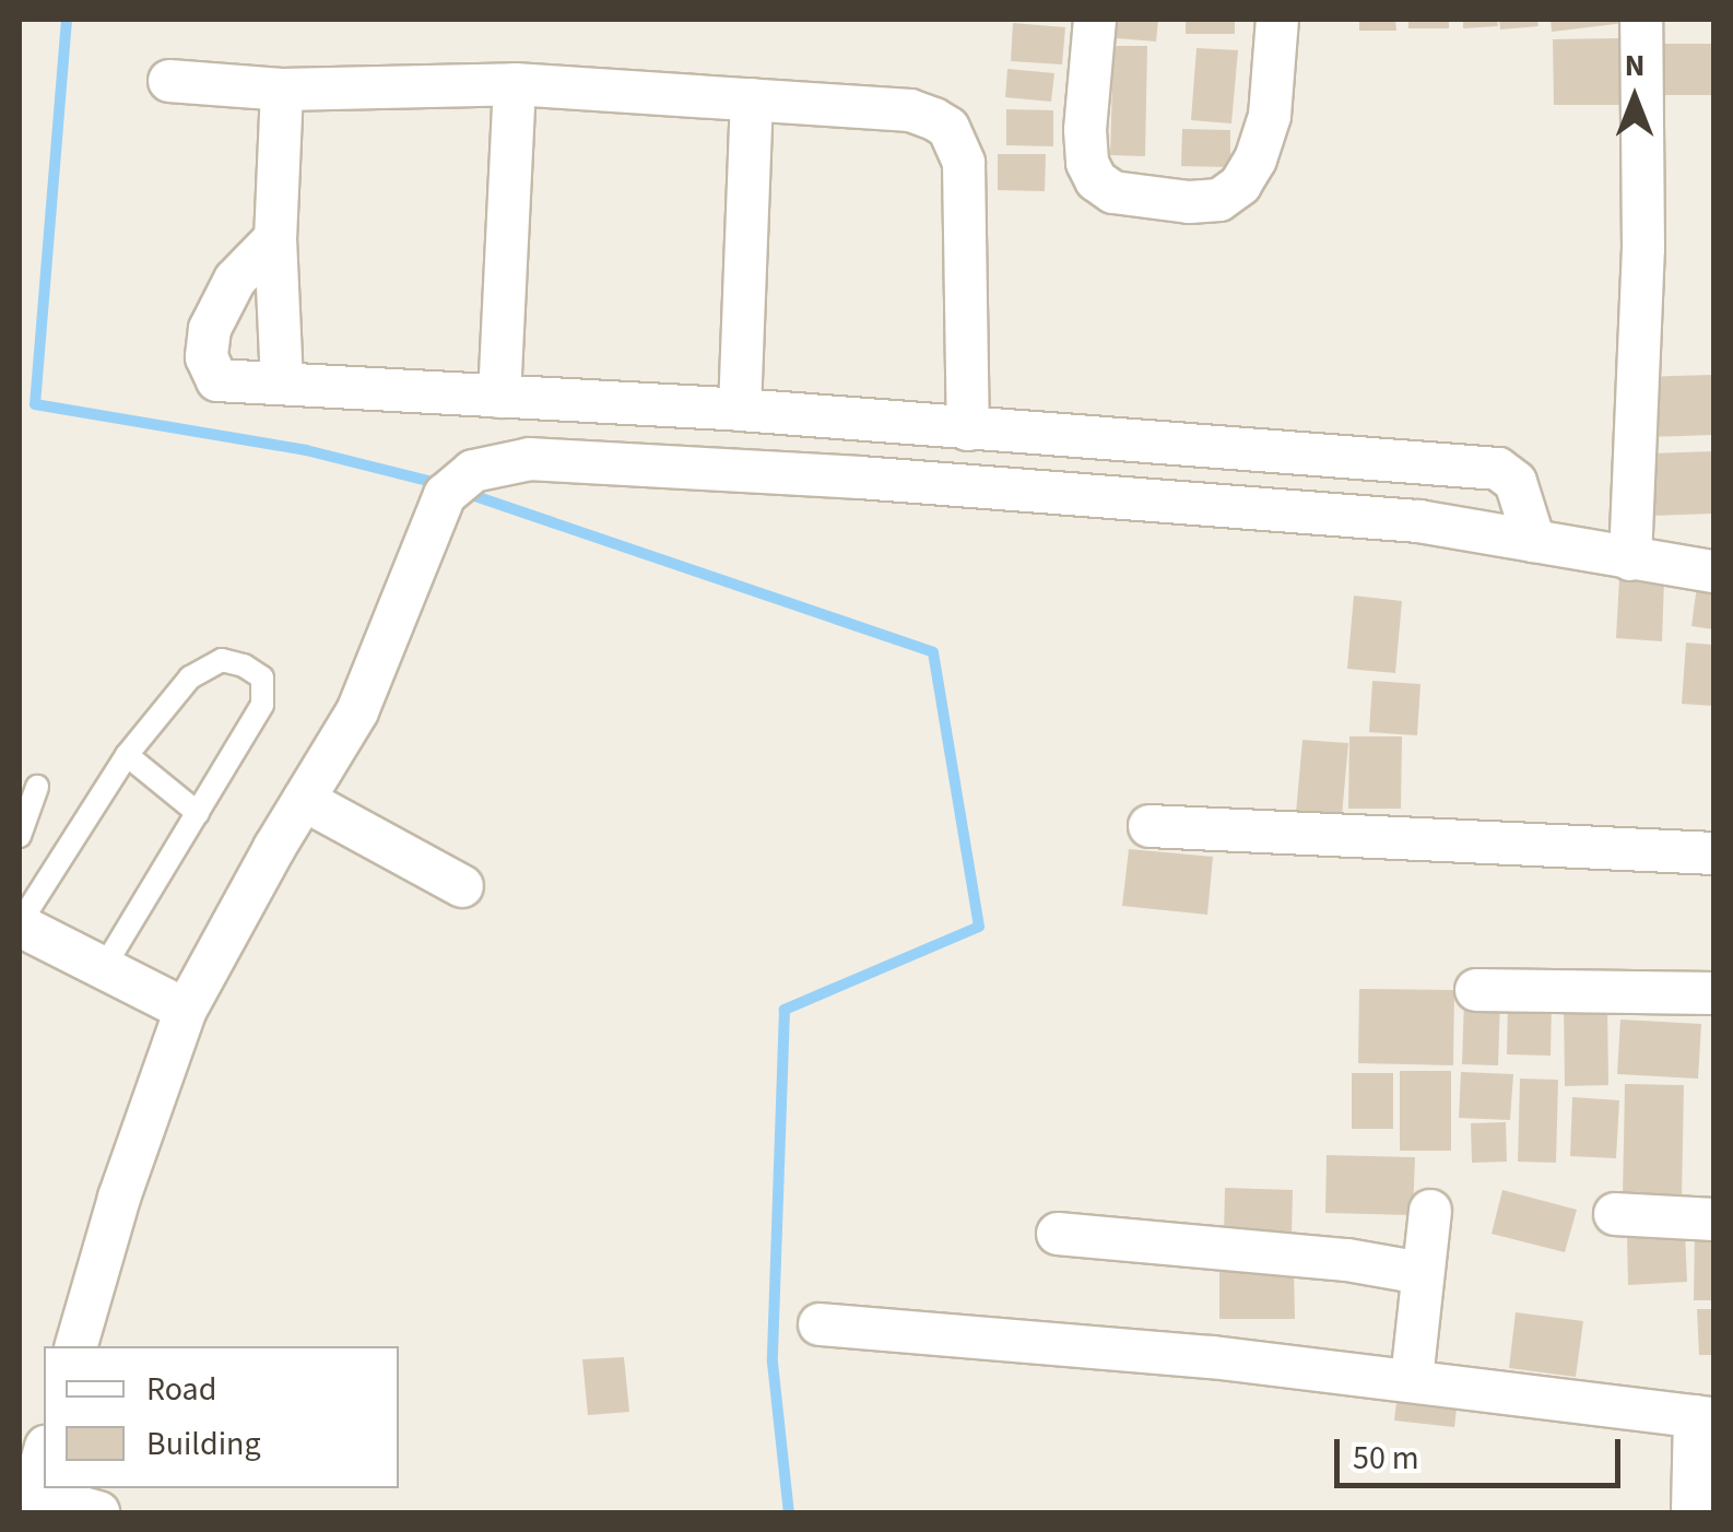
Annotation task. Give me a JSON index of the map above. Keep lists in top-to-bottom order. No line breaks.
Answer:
{"legend":["Road","Building"],"scale_bar":"50 m","north":"top"}
